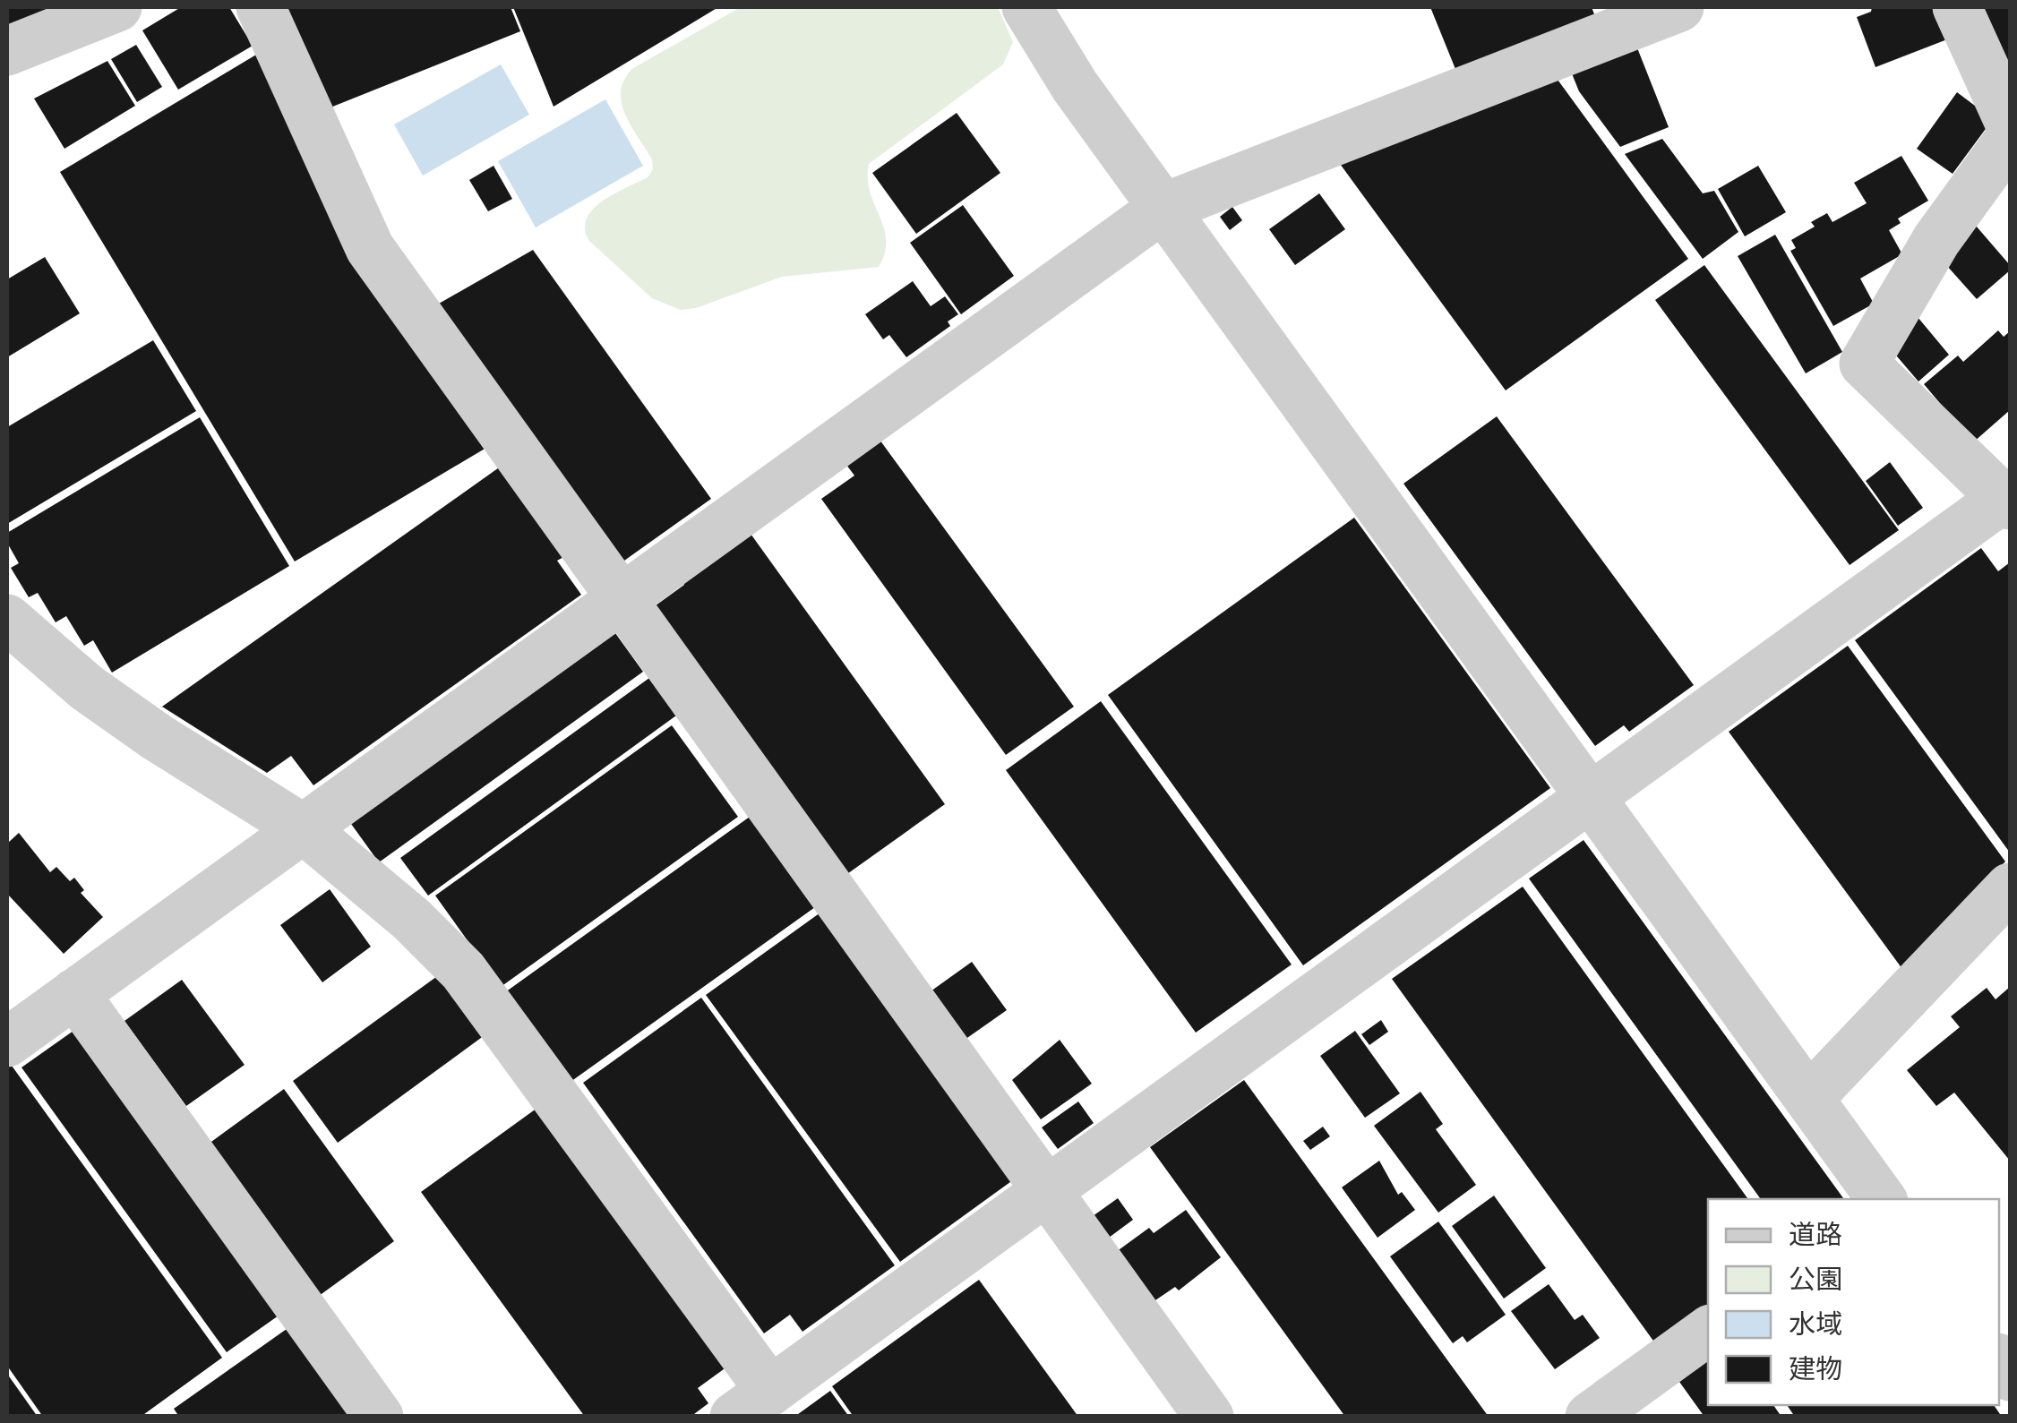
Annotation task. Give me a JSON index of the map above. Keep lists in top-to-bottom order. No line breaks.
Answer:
{"legend":["道路","公園","水域","建物"]}
